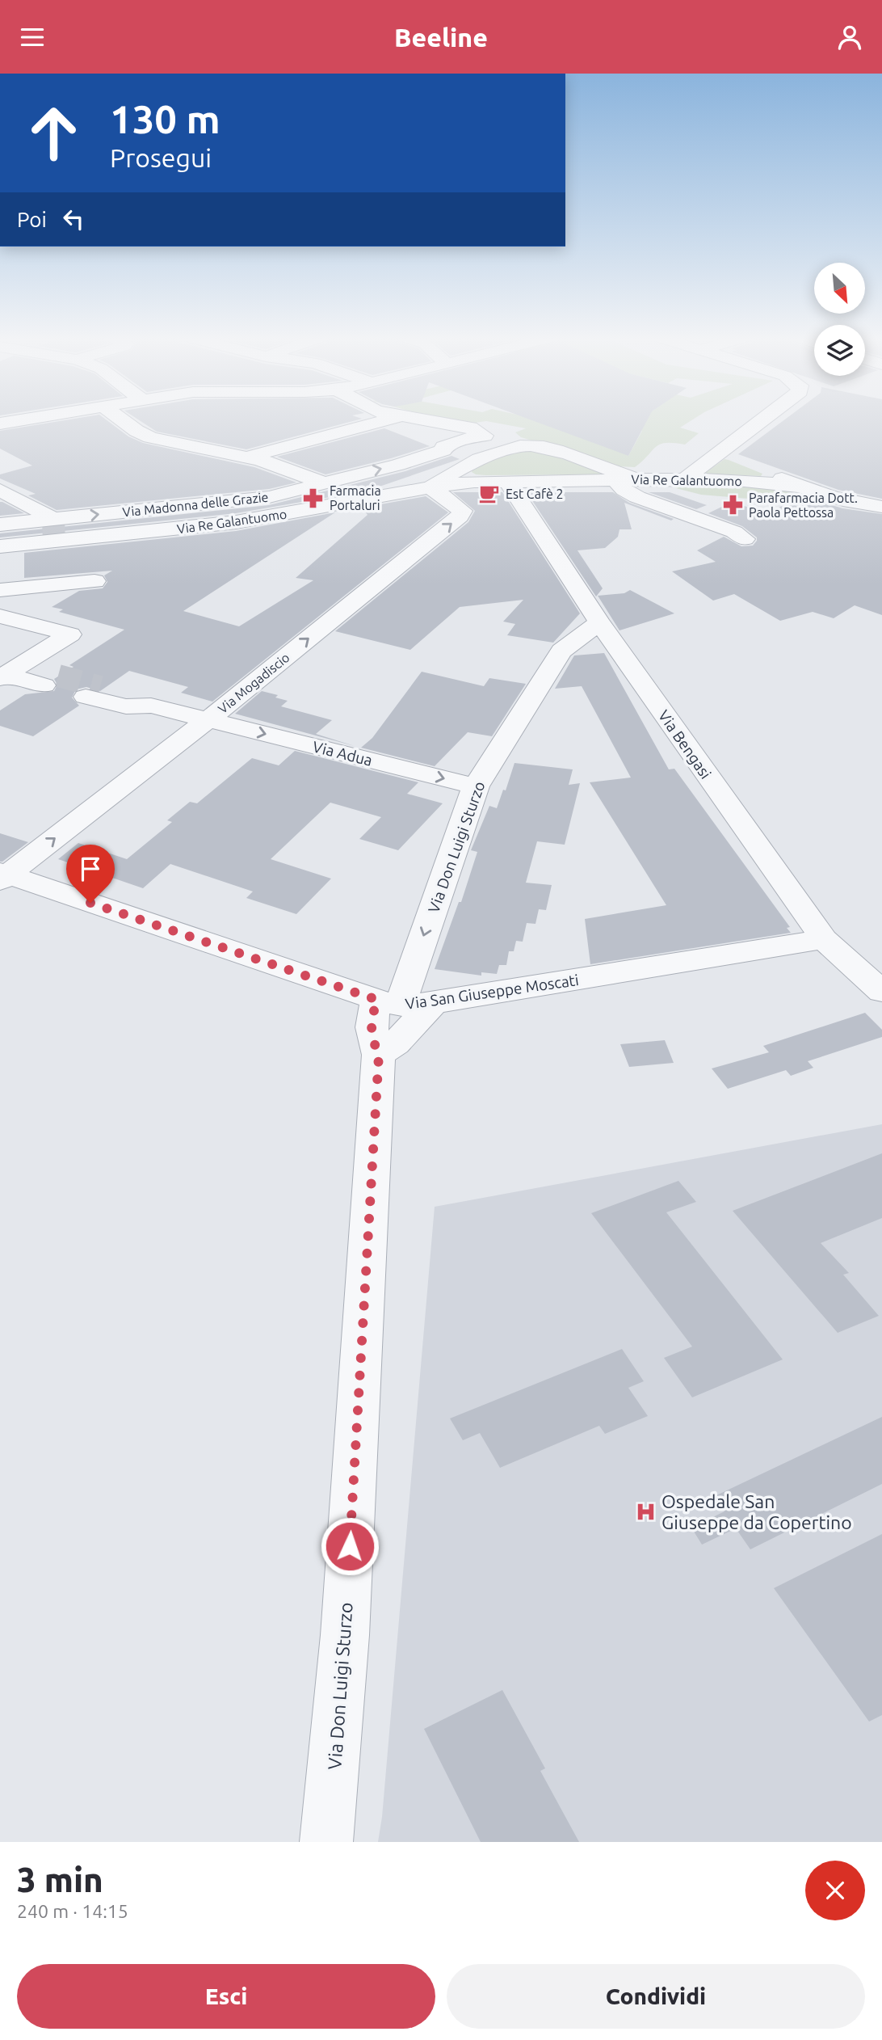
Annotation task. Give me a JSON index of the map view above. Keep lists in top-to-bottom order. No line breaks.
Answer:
{"streets":{"street":["Via Re Galantuomo","Via Madonna delle Grazie","Via Mogadiscio","Via Bengasi","Via Adua","Via Don Luigi Sturzo","Via San Giuseppe Moscati"]},"crossings":[["Via Re Galantuomo","Via Mogadiscio"],["Via Re Galantuomo","Via Bengasi"],["Via Mogadiscio","Via Adua"],["Via Mogadiscio","Via San Giuseppe Moscati"],["Via Bengasi","Via Don Luigi Sturzo"],["Via Bengasi","Via San Giuseppe Moscati"],["Via Adua","Via Don Luigi Sturzo"],["Via Don Luigi Sturzo","Via San Giuseppe Moscati"]],"one_way":["Via Mogadiscio","Via Adua"],"places":{"cafe":["Est Cafè 2"],"pharmacy":["Farmacia Portaluri","Parafarmacia Dott. Paola Pettossa"],"hospital":["Ospedale San Giuseppe da Copertino"]},"north":"bottom right","page":{"header":"Beeline","turn":["130 m","Prosegui"],"then":"Poi","heading":["3 min","240 m · 14:15"],"buttons":["Esci","Condividi"]}}
